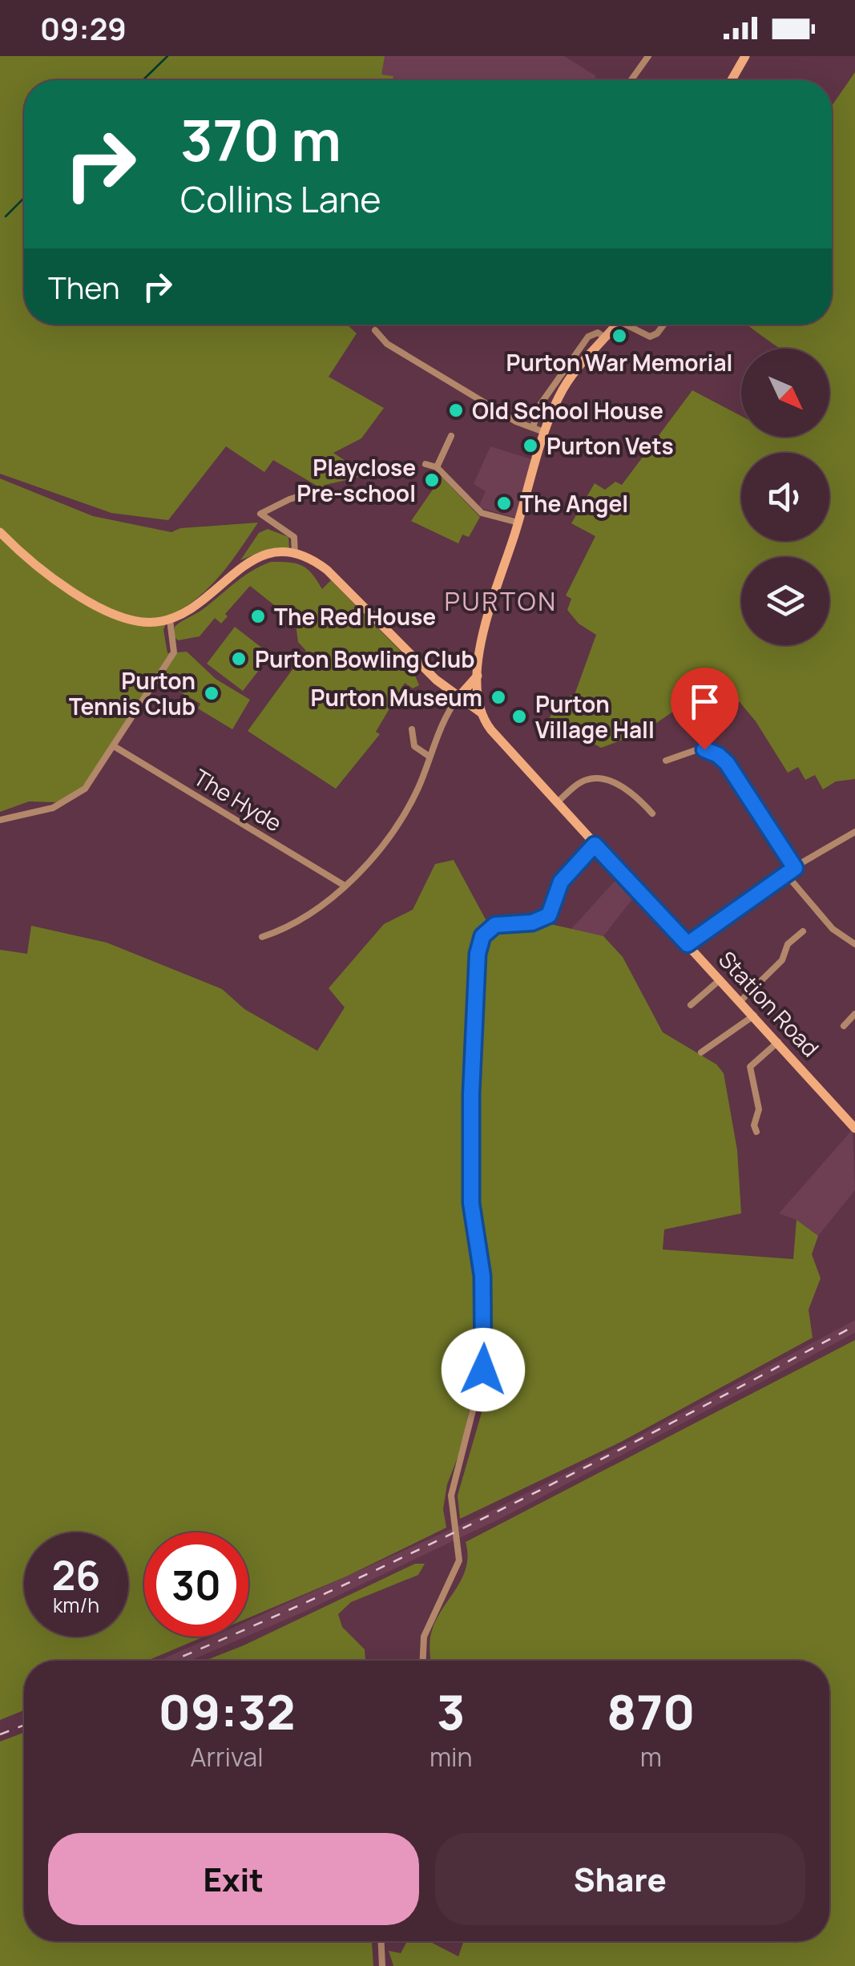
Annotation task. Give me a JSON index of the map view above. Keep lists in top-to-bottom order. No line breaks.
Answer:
{"streets":{"street":["The Hyde","Station Road"]},"districts":["PURTON"],"places":["Purton War Memorial","Old School House","Purton Vets","Playclose Pre-school","The Angel","The Red House","Purton Bowling Club","Purton Tennis Club","Purton Museum","Purton Village Hall"],"north":"bottom right","page":{"status":"09:29","turn":["370 m","Collins Lane"],"then":"Then","speed":"26 km/h","limit":"30","eta":["09:32","Arrival","3","min","870","m"],"buttons":["Exit","Share"]}}
